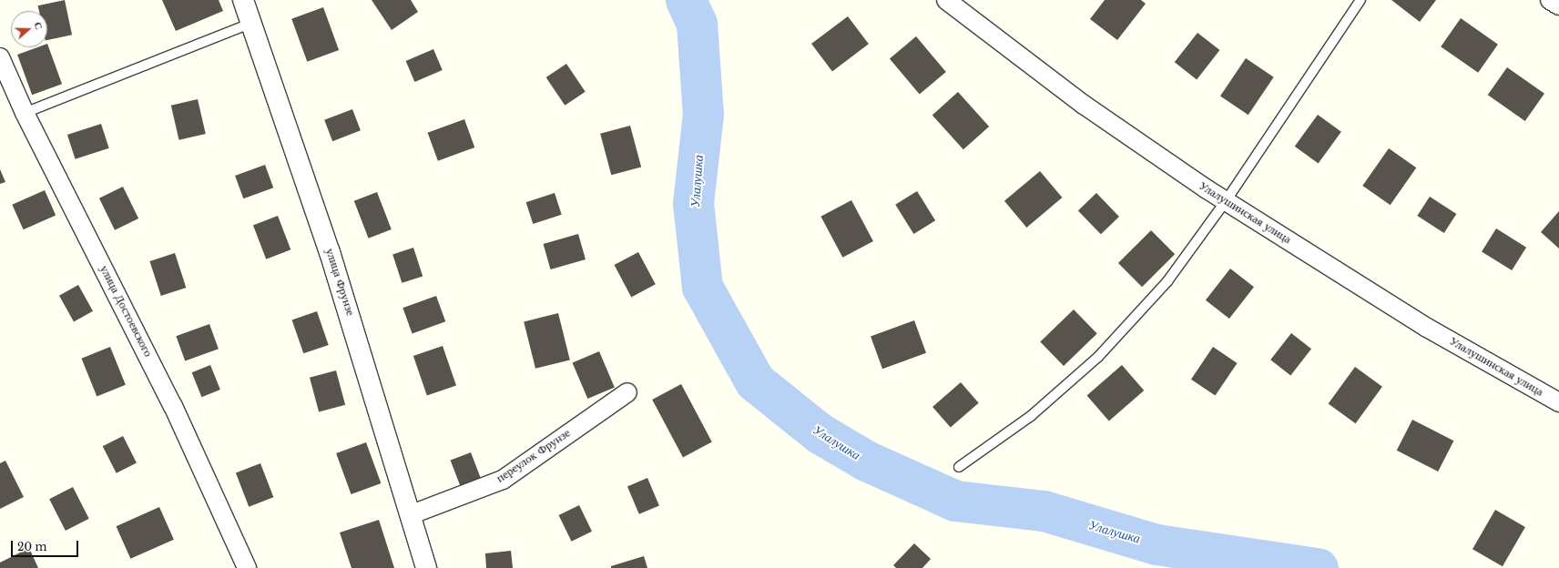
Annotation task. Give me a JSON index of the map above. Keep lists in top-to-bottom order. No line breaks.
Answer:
{"streets":{"street":["Улалушинская улица","улица Фрунзе","улица Достоевского","переулок Фрунзе"]},"crossings":[["улица Фрунзе","переулок Фрунзе"]],"water":["Улалушка"],"scale_bar":"20 m","north":"right"}
